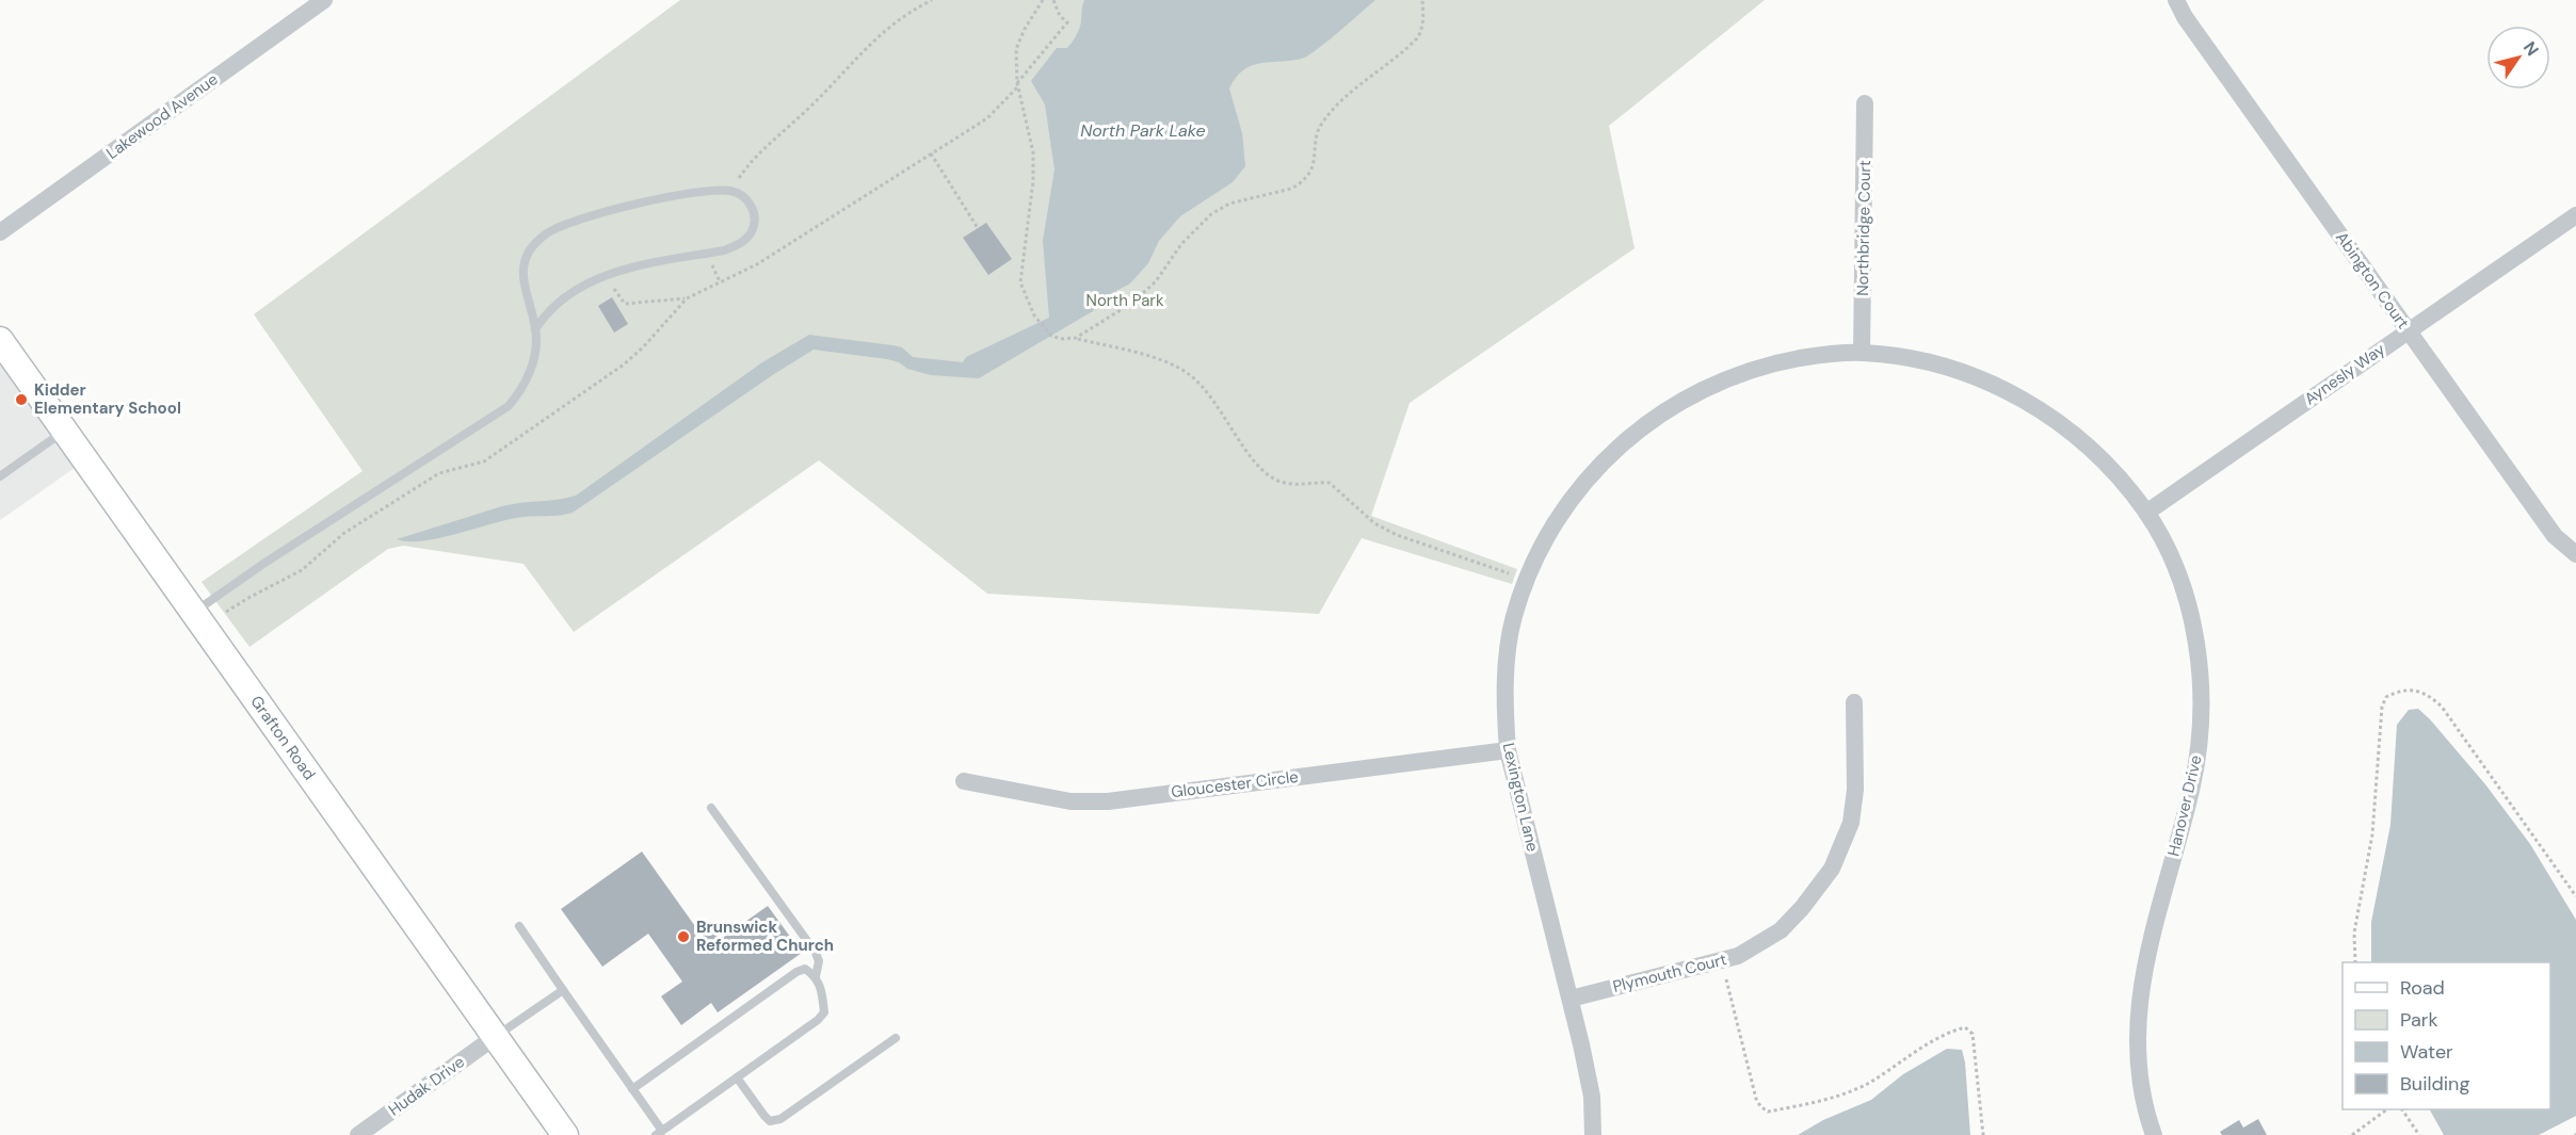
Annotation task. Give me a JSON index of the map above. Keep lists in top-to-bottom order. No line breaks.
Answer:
{"streets":{"street":["Lakewood Avenue","Northbridge Court","Abington Court","Aynesly Way","Grafton Road","Gloucester Circle","Lexington Lane","Hanover Drive","Plymouth Court","Hudak Drive"]},"crossings":[["Northbridge Court","Lexington Lane"],["Northbridge Court","Hanover Drive"],["Abington Court","Aynesly Way"],["Aynesly Way","Hanover Drive"],["Grafton Road","Hudak Drive"],["Gloucester Circle","Lexington Lane"],["Lexington Lane","Hanover Drive"],["Lexington Lane","Plymouth Court"]],"water":["North Park Lake"],"parks":["North Park"],"places":["Kidder Elementary School","Brunswick Reformed Church"],"legend":["Road","Park","Water","Building"],"north":"top right"}
